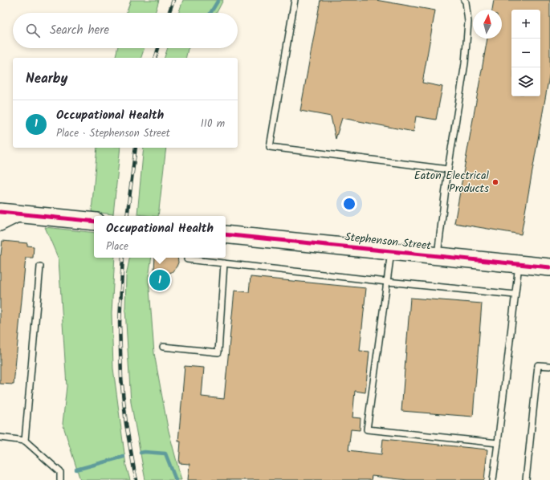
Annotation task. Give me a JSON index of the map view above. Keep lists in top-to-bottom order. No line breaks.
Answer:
{"streets":{"street":["Stephenson Street"]},"places":["Eaton Electrical Products"],"north":"top","page":{"map_buttons":["+","−"],"search":"Search here","heading":"Nearby","list":[{"mark":"1","name":"Occupational Health","note":"Place · Stephenson Street","value":"110 m"}],"popup":["Occupational Health","Place"],"pins":"1"}}
